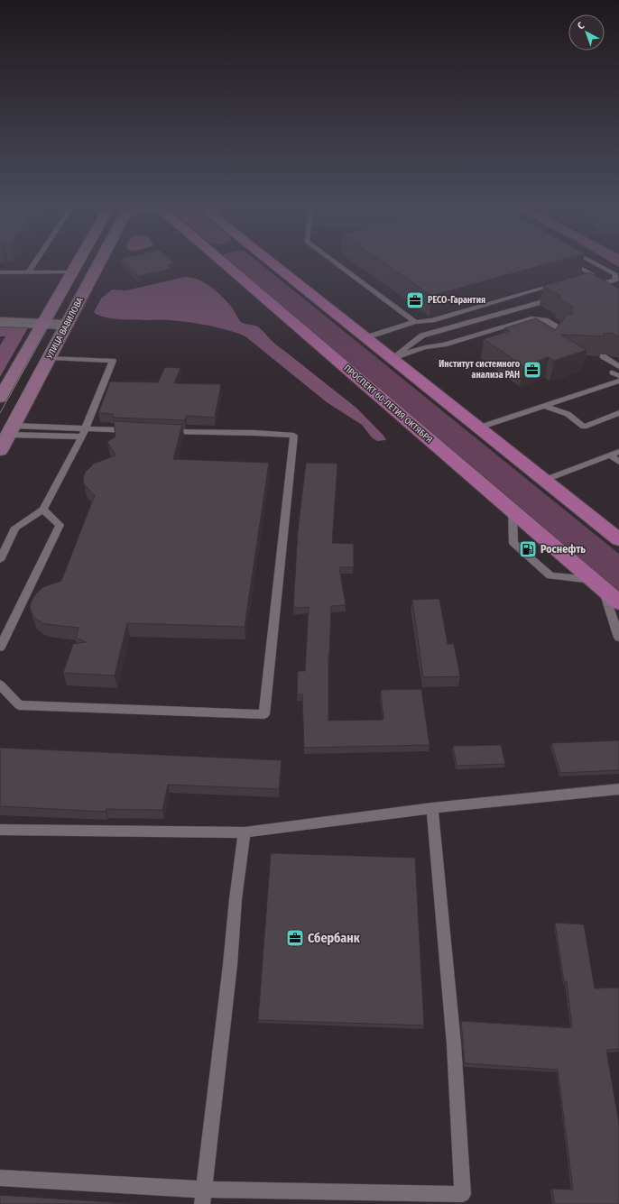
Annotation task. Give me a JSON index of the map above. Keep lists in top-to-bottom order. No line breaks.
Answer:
{"streets":{"main road":["УЛИЦА ВАВИЛОВА","ПРОСПЕКТ 60-ЛЕТИЯ ОКТЯБРЯ"]},"places":{"office":["РЕСО-Гарантия","Институт системного анализа РАН","Сбербанк"],"fuel station":["Роснефть"]},"north":"top left"}
